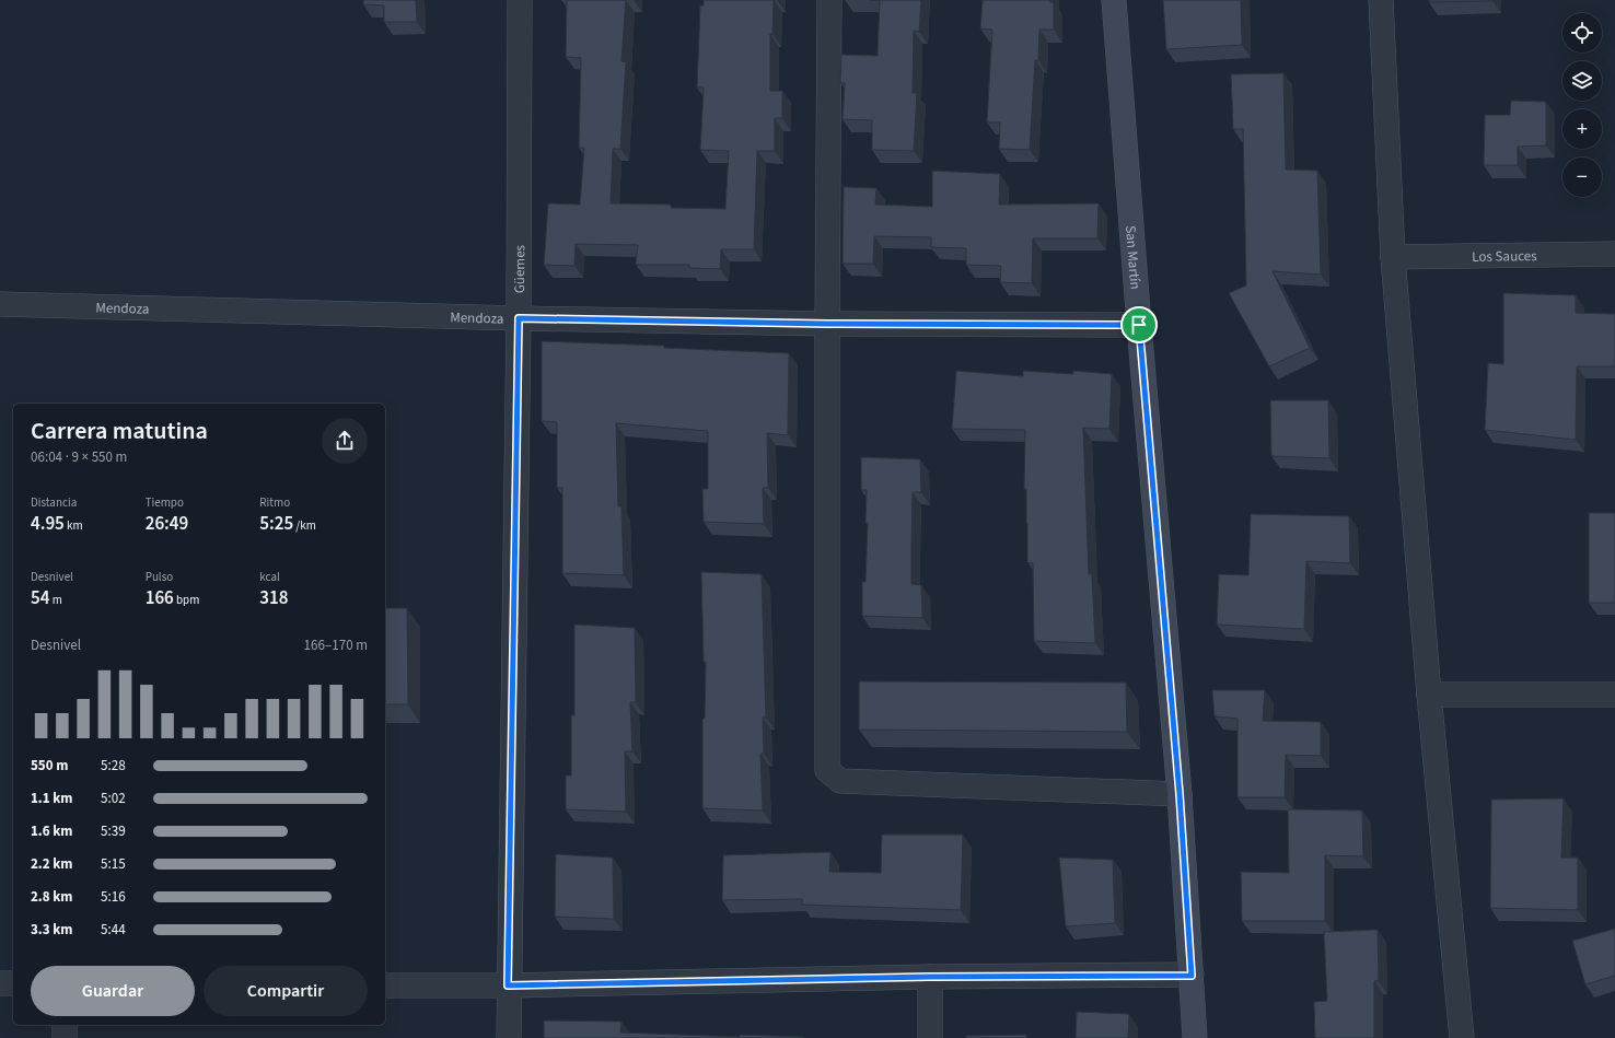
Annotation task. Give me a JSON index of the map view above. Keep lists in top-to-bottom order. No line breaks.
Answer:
{"streets":{"street":["Los Sauces","San Martín","Güemes","Mendoza"]},"crossings":[["San Martín","Mendoza"],["Güemes","Mendoza"]],"page":{"map_buttons":["+","−"],"heading":["Carrera matutina","06:04 · 9 × 550 m"],"stats":[["Distancia","4.95 km"],["Tiempo","26:49"],["Ritmo","5:25 /km"],["Desnivel","54 m"],["Pulso","166 bpm"],["kcal","318"]],"chart":["Desnivel","166–170 m"],"list":[{"name":"550 m","note":"5:28"},{"name":"1.1 km","note":"5:02"},{"name":"1.6 km","note":"5:39"},{"name":"2.2 km","note":"5:15"},{"name":"2.8 km","note":"5:16"},{"name":"3.3 km","note":"5:44"}],"buttons":["Guardar","Compartir"]}}
